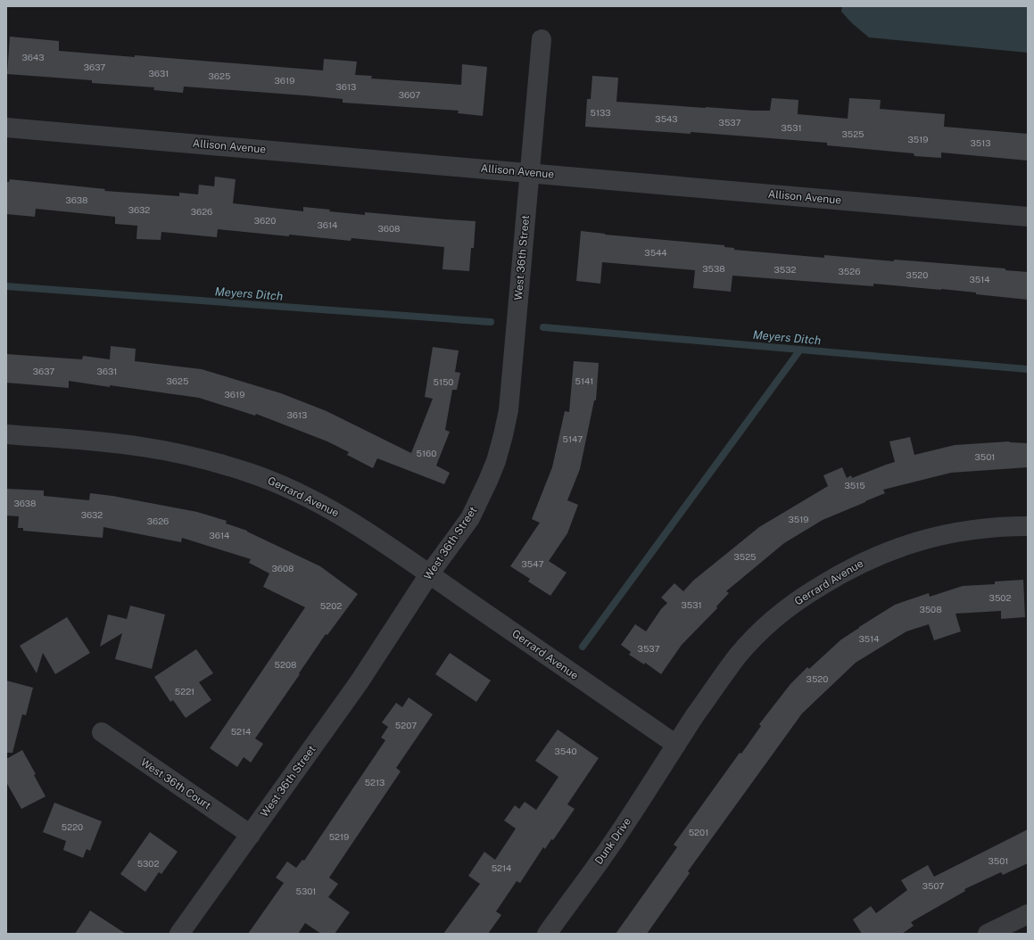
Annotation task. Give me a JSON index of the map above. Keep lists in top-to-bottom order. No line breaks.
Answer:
{"streets":{"street":["Allison Avenue","West 36th Street","Gerrard Avenue","West 36th Court","Dunk Drive"]},"crossings":[["Allison Avenue","West 36th Street"],["West 36th Street","Gerrard Avenue"],["West 36th Street","West 36th Court"],["Gerrard Avenue","Dunk Drive"]],"water":["Meyers Ditch"],"house_numbers":["3643","3637","3631","3625","3619","3613","3607","5133","3543","3537","3531","3525","3519","3513","3638","3632","3626","3620","3614","3608","3544","3538","3532","3526","3520","3514","3637","3631","3625","5141","5150","3619","3613","5147","5160","3501","3515","3638","3632","3519","3626","3614","3525","3547","3608","3502","3531","5202","3508","3514","3537","5208","3520","5221","5207","5214","3540","5213","5220","5201","5219","3501","5302","5214","3507","5301"]}
